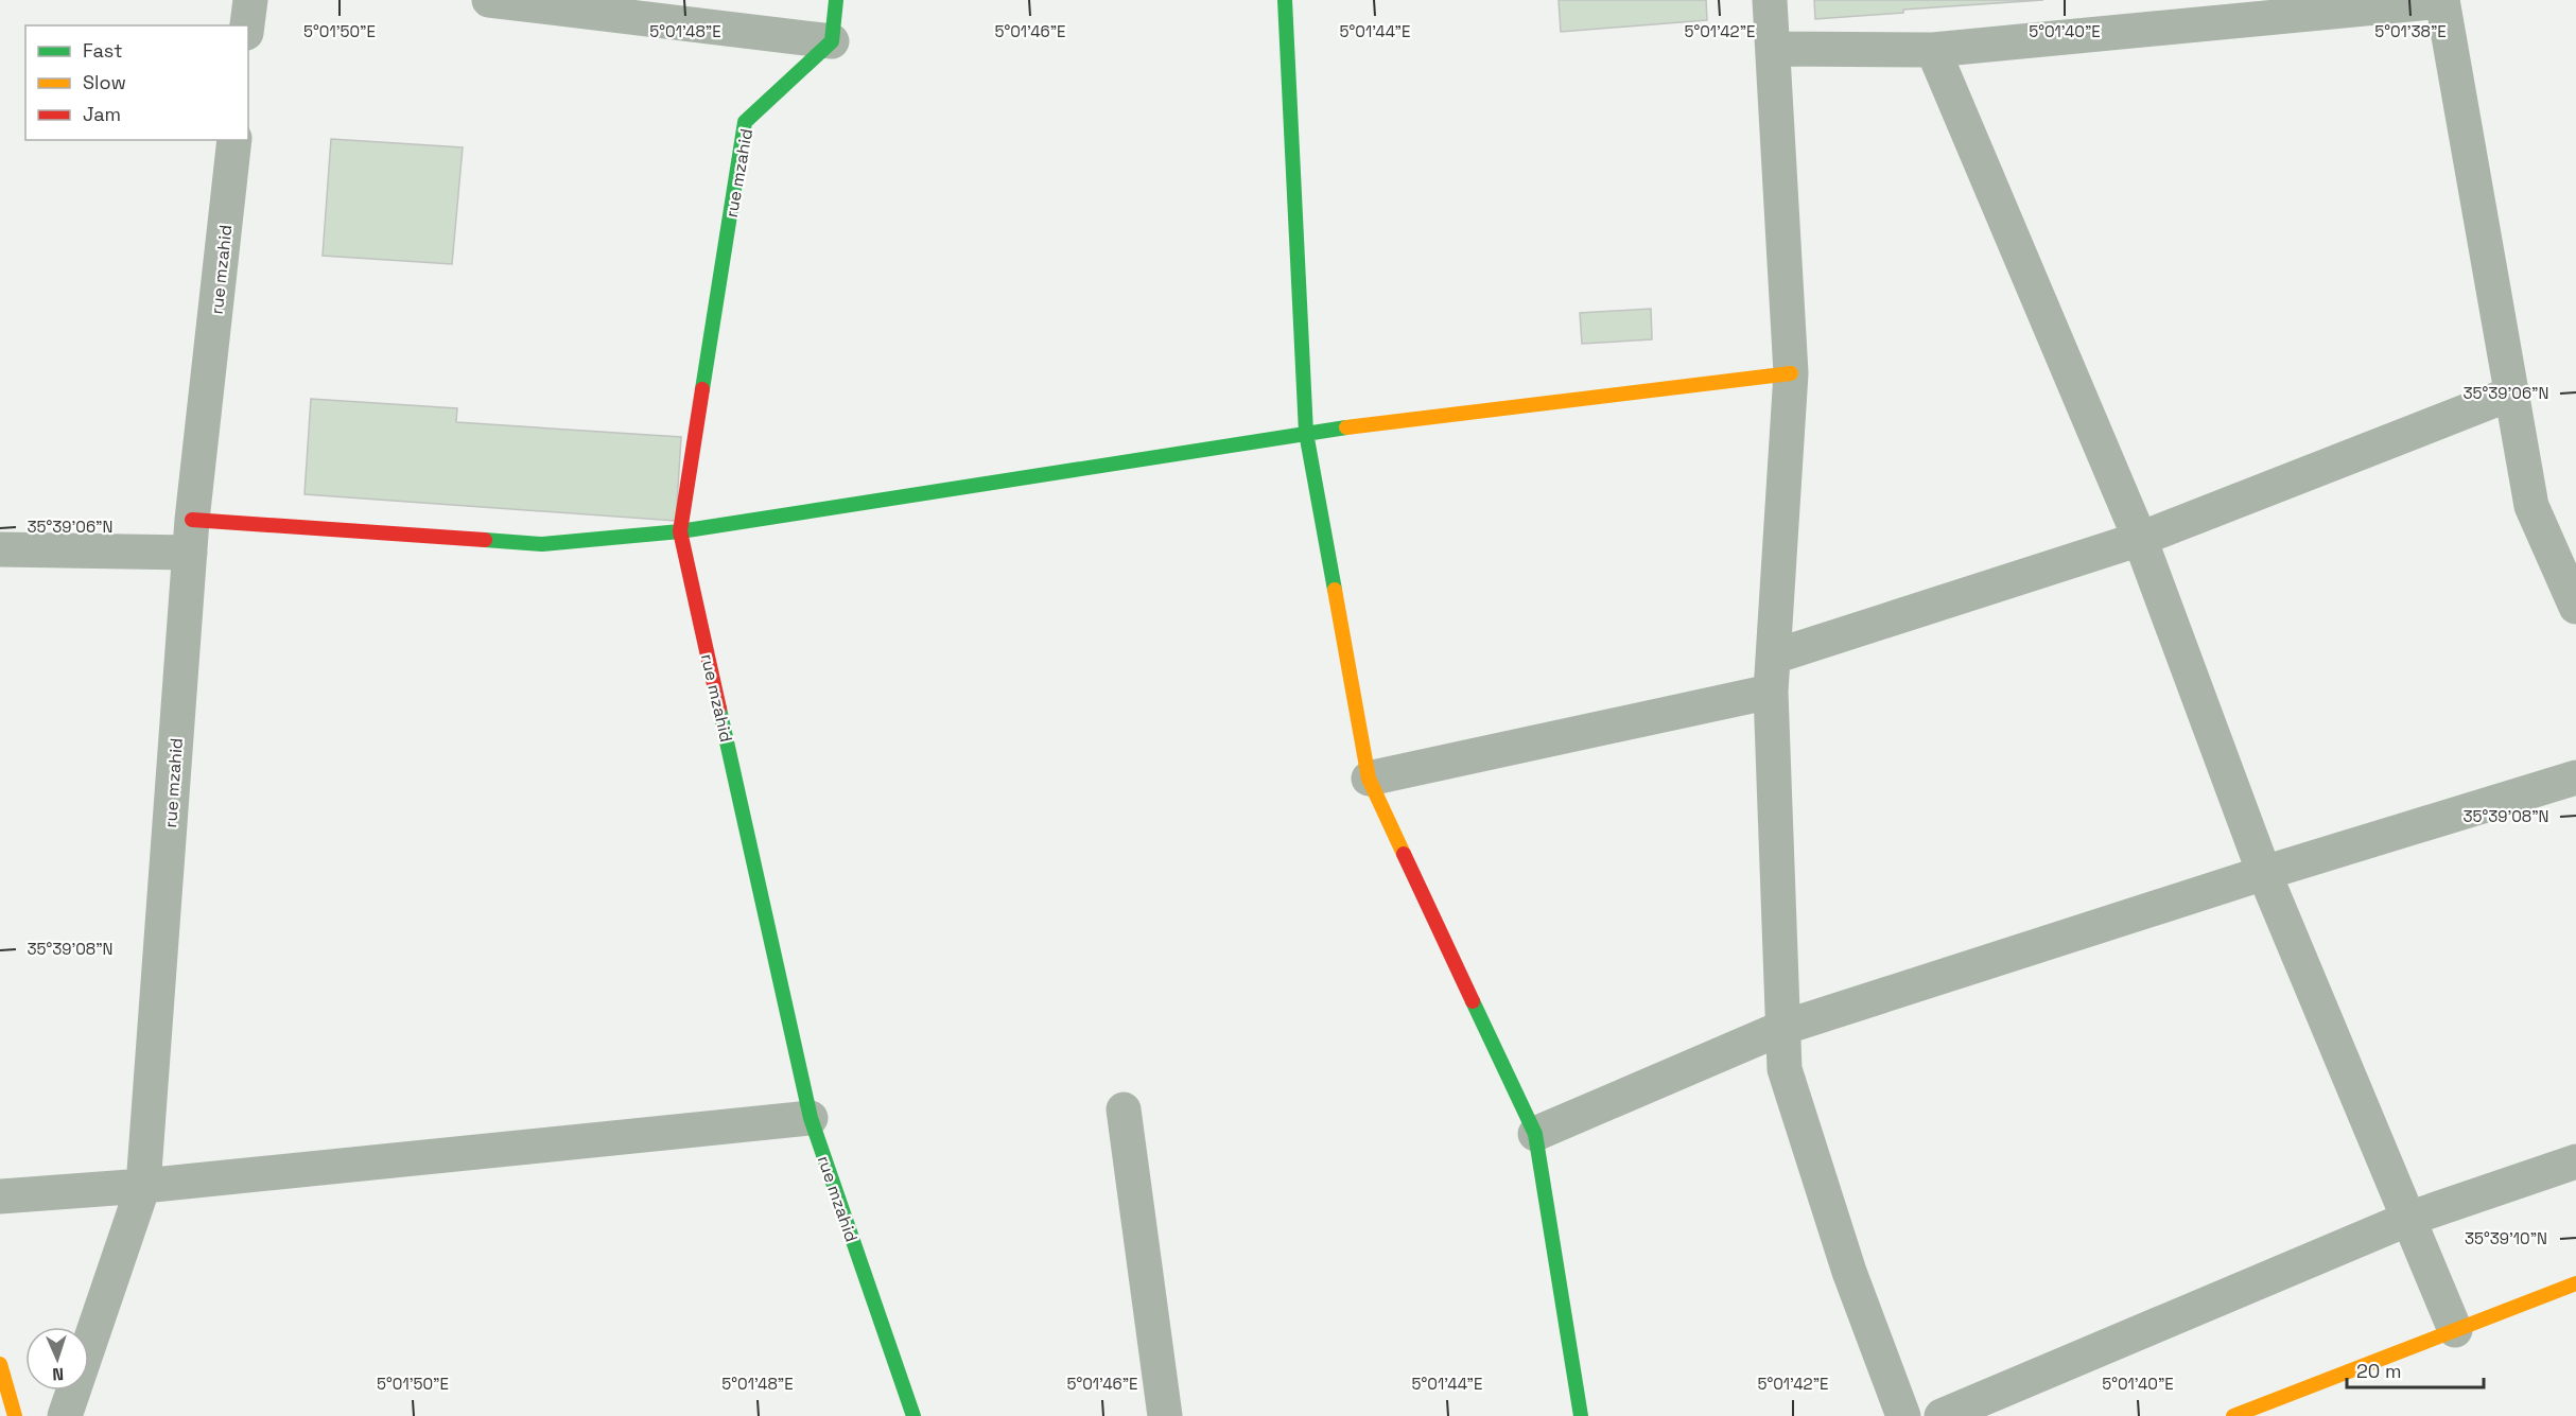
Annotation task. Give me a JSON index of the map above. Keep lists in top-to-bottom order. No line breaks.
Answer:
{"streets":{"street":["rue mzahid"]},"legend":["Fast","Slow","Jam"],"scale_bar":"20 m","north":"bottom","coordinates":["5°01'50\"E","5°01'48\"E","5°01'46\"E","5°01'44\"E","5°01'42\"E","5°01'40\"E","5°01'38\"E","35°39'06\"N","35°39'08\"N","35°39'10\"N"]}
